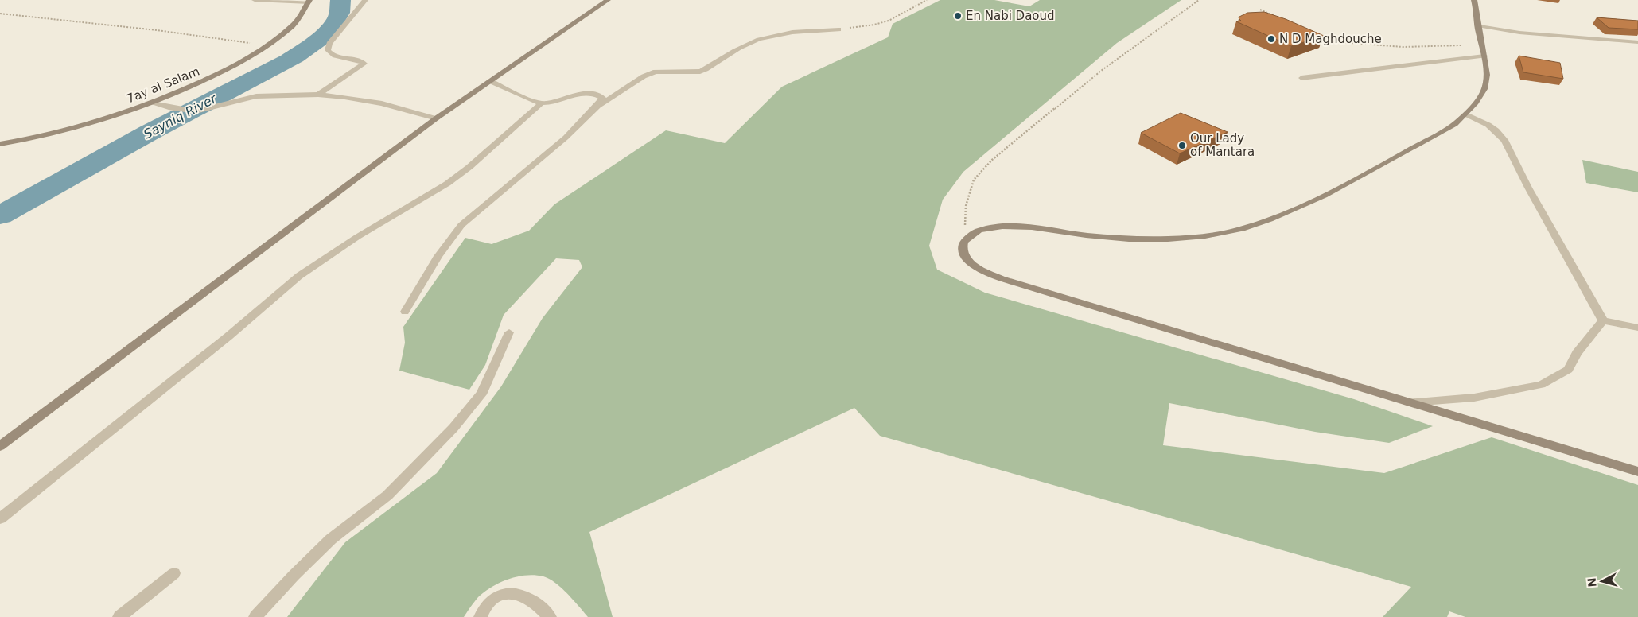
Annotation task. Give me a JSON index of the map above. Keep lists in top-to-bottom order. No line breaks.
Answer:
{"streets":{"main road":["7ay al Salam"]},"water":["Sayniq River"],"places":["En Nabi Daoud","N D Maghdouche","Our Lady of Mantara"],"north":"left"}
